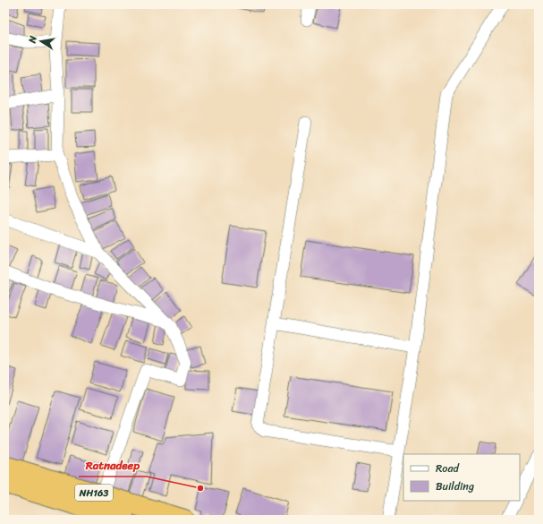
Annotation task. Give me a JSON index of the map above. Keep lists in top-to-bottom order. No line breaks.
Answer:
{"streets":{"highway":["NH163"]},"places":["Ratnadeep"],"legend":["Road","Building"],"north":"left"}
